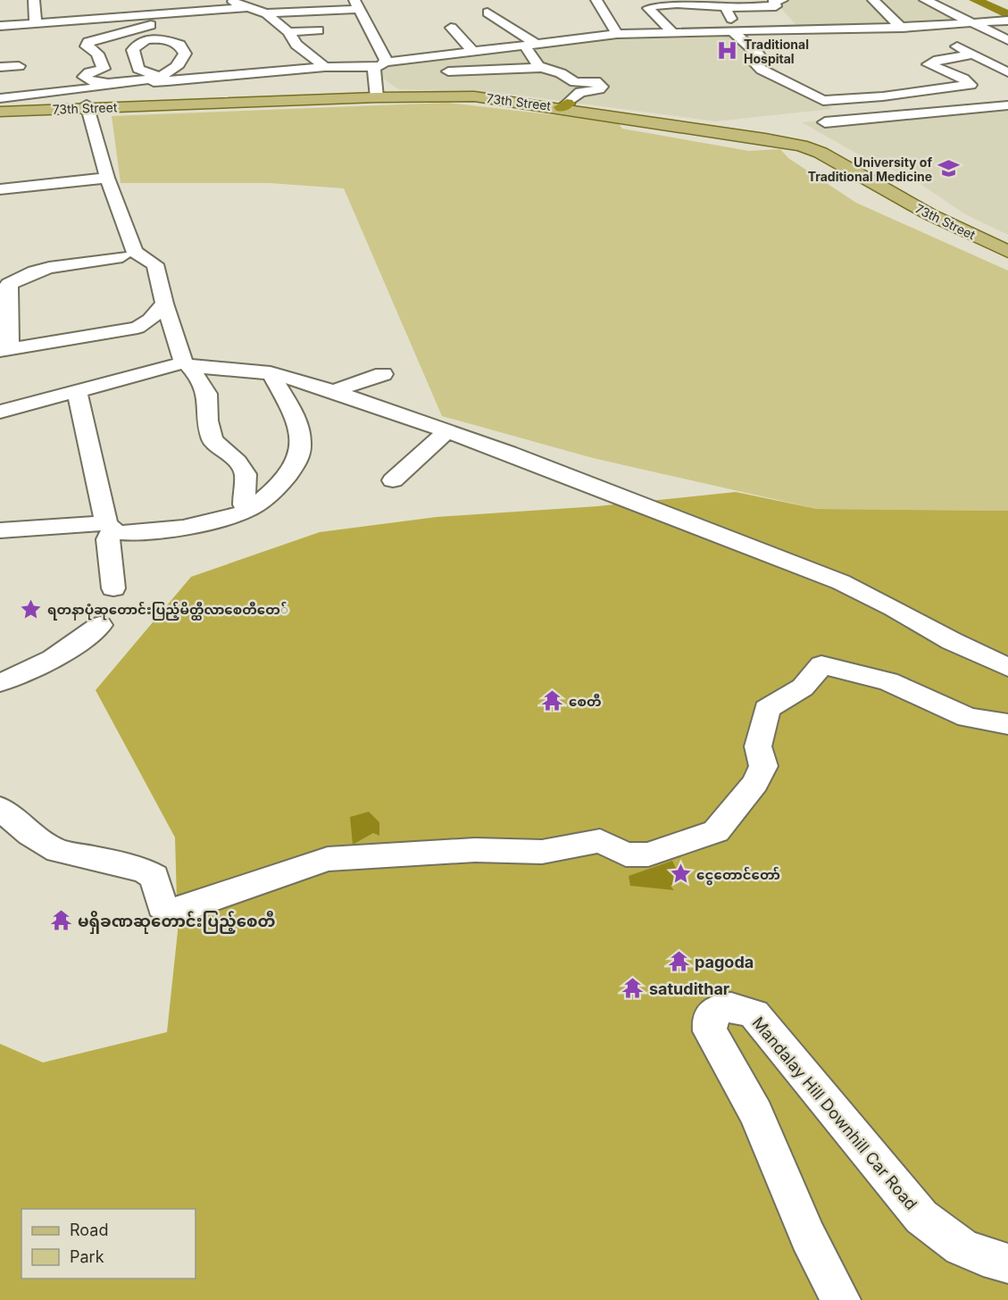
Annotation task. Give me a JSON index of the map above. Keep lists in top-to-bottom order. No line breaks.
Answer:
{"streets":{"main road":["73th Street"],"street":["Mandalay Hill Downhill Car Road"]},"places":{"hospital":["Traditional Hospital"],"school or university":["University of Traditional Medicine"],"place":["ရတနာပုံဆုတောင်းပြည့်မိတ္ထီလာစေတီတေ်","ငွေတောင်တော်"],"temple":["စေတီ","မရှိခဏဆုတောင်းပြည့်စေတီ","pagoda","satudithar"]},"legend":["Road","Park"]}
